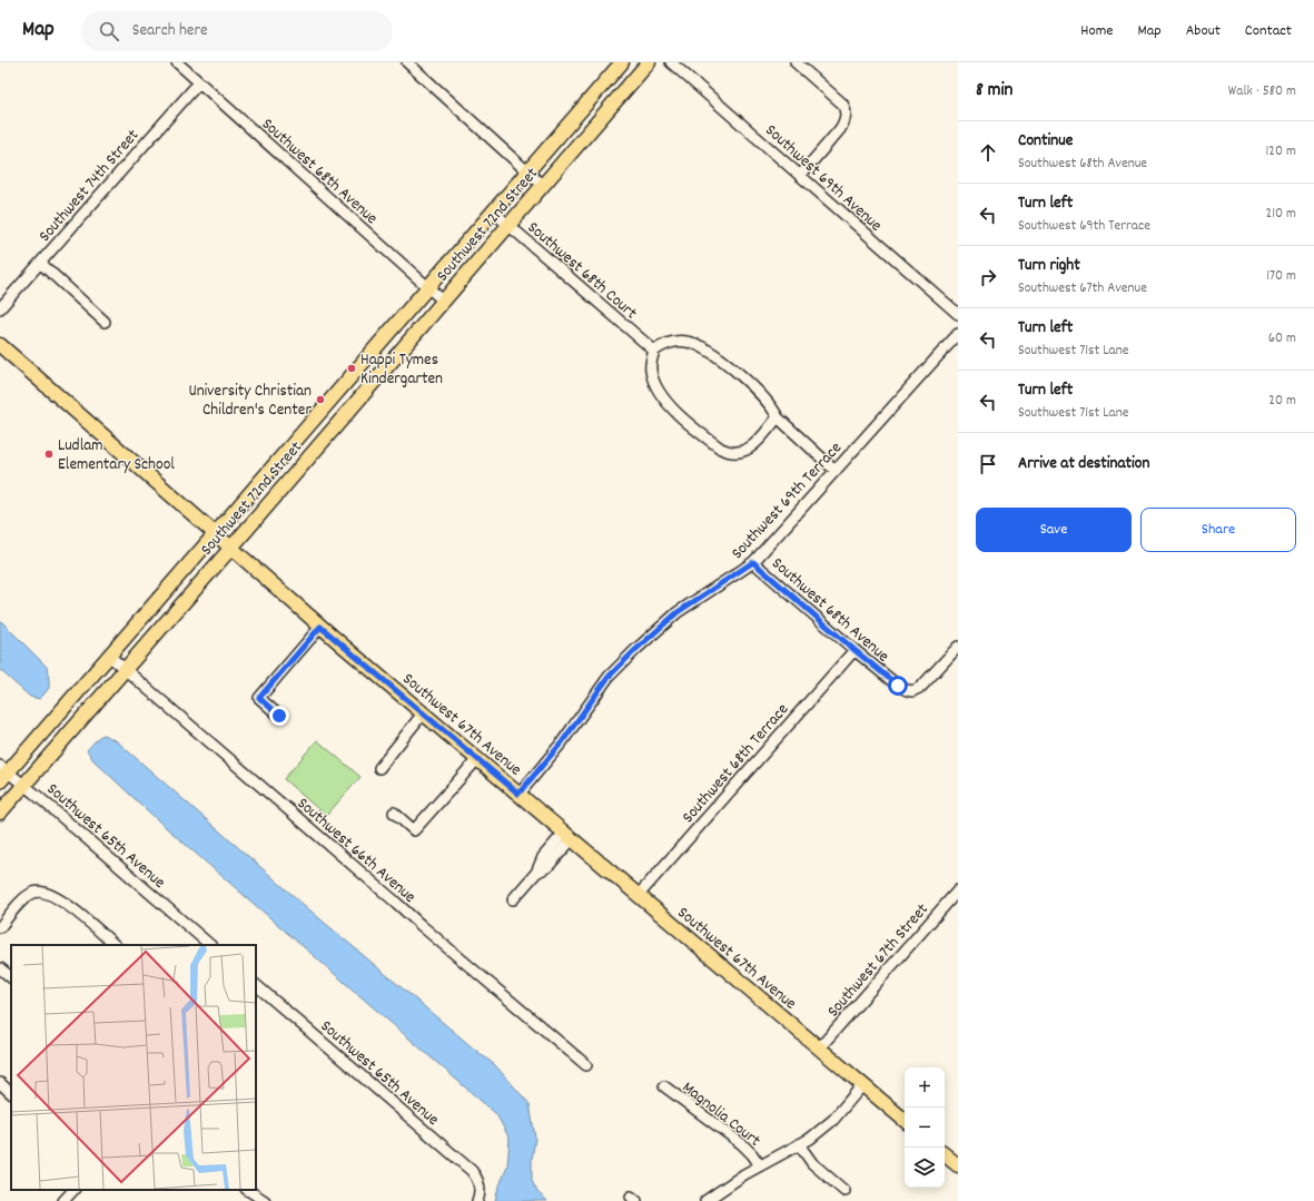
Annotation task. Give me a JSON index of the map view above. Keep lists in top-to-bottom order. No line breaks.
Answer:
{"streets":{"main road":["Southwest 72nd Street","Southwest 67th Avenue"],"street":["Southwest 68th Avenue","Southwest 69th Avenue","Southwest 74th Street","Southwest 68th Court","Southwest 69th Terrace","Southwest 68th Terrace","Southwest 65th Avenue","Southwest 66th Avenue","Southwest 67th Street","Magnolia Court"]},"crossings":[["Southwest 68th Avenue","Southwest 74th Street"],["Southwest 68th Avenue","Southwest 72nd Street"],["Southwest 68th Avenue","Southwest 69th Terrace"],["Southwest 68th Avenue","Southwest 68th Terrace"],["Southwest 72nd Street","Southwest 68th Court"],["Southwest 72nd Street","Southwest 67th Avenue"],["Southwest 72nd Street","Southwest 65th Avenue"],["Southwest 72nd Street","Southwest 66th Avenue"],["Southwest 69th Terrace","Southwest 67th Avenue"],["Southwest 67th Avenue","Southwest 68th Terrace"],["Southwest 67th Avenue","Southwest 67th Street"]],"places":["Happi Tymes Kindergarten","University Christian Children's Center","Ludlam Elementary School"],"page":{"header":"Map","search":"Search here","nav":["Home","Map","About","Contact"],"heading":["8 min","Walk · 580 m"],"list":[["Continue","Southwest 68th Avenue","120 m"],["Turn left","Southwest 69th Terrace","210 m"],["Turn right","Southwest 67th Avenue","170 m"],["Turn left","Southwest 71st Lane","60 m"],["Turn left","Southwest 71st Lane","20 m"],"Arrive at destination"],"buttons":["Save","Share"],"map_buttons":["+","−"]}}
